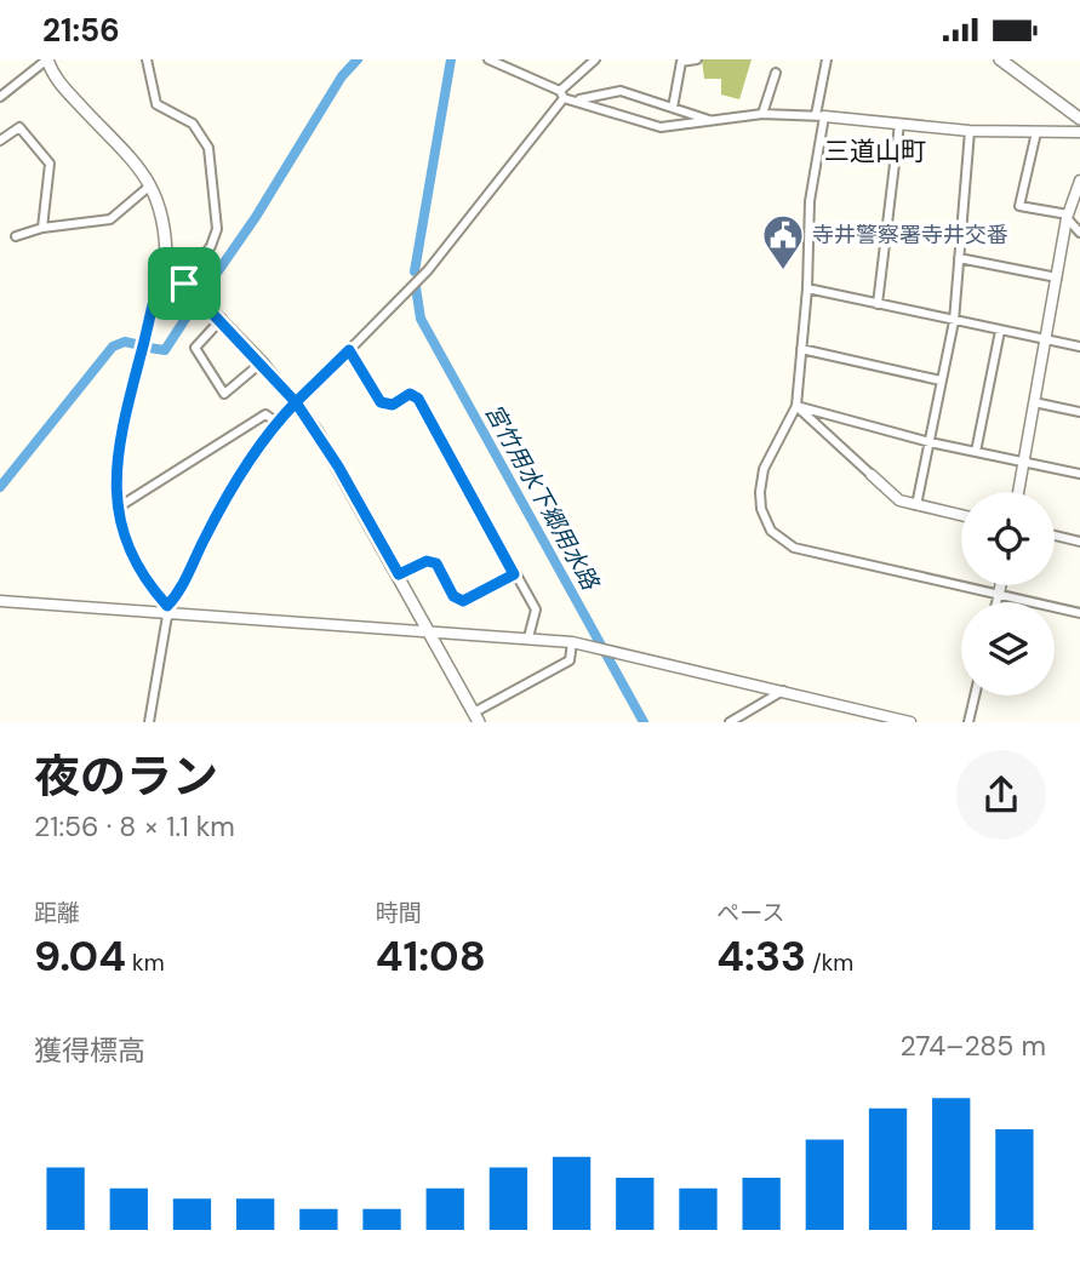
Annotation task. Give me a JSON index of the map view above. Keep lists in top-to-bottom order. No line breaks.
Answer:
{"districts":["三道山町"],"water":["宮竹用水下郷用水路"],"places":{"public building":["寺井警察署寺井交番"]},"page":{"status":"21:56","heading":["夜のラン","21:56 · 8 × 1.1 km"],"stats":[["距離","9.04 km"],["時間","41:08"],["ペース","4:33 /km"]],"chart":["獲得標高","274–285 m"]}}
